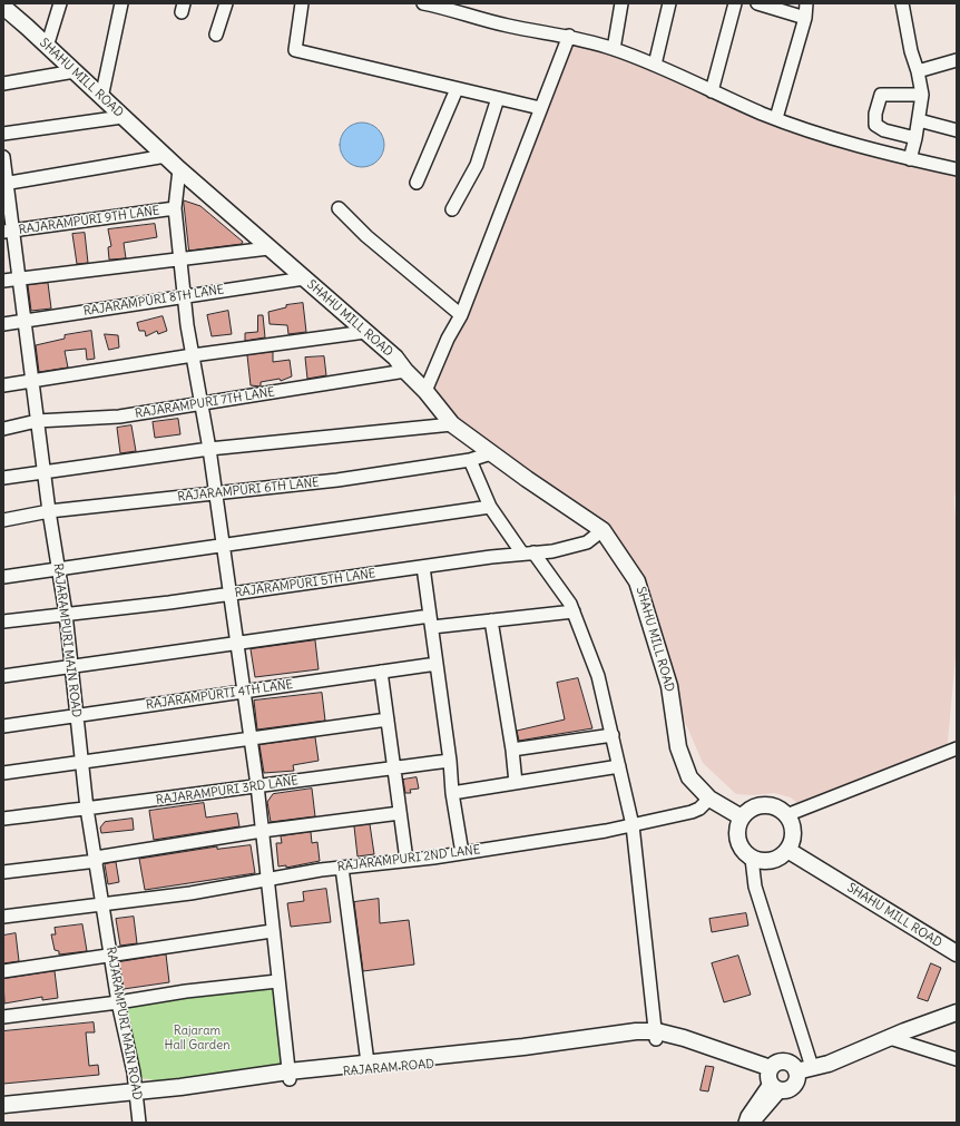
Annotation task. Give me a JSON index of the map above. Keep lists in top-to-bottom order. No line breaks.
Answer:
{"streets":{"main road":["SHAHU MILL ROAD","RAJARAM ROAD"],"street":["RAJARAMPURI 9TH LANE","RAJARAMPURI 8TH LANE","RAJARAMPURI 7TH LANE","RAJARAMPURI 6TH LANE","RAJARAMPURI 5TH LANE","RAJARAMPURI MAIN ROAD","RAJARAMPURTI 4TH LANE","RAJARAMPURI 3RD LANE","RAJARAMPURI 2ND LANE"]},"crossings":[["SHAHU MILL ROAD","RAJARAMPURI 8TH LANE"],["SHAHU MILL ROAD","RAJARAMPURI 7TH LANE"],["SHAHU MILL ROAD","RAJARAMPURI 6TH LANE"],["SHAHU MILL ROAD","RAJARAMPURI 5TH LANE"],["SHAHU MILL ROAD","RAJARAMPURI 2ND LANE"],["RAJARAMPURI 9TH LANE","RAJARAMPURI MAIN ROAD"],["RAJARAMPURI 8TH LANE","RAJARAMPURI MAIN ROAD"],["RAJARAMPURI 7TH LANE","RAJARAMPURI MAIN ROAD"],["RAJARAMPURI 6TH LANE","RAJARAMPURI MAIN ROAD"],["RAJARAMPURI 5TH LANE","RAJARAMPURI MAIN ROAD"],["RAJARAMPURI MAIN ROAD","RAJARAMPURTI 4TH LANE"],["RAJARAMPURI MAIN ROAD","RAJARAMPURI 3RD LANE"],["RAJARAMPURI MAIN ROAD","RAJARAMPURI 2ND LANE"],["RAJARAMPURI MAIN ROAD","RAJARAM ROAD"]],"parks":["Rajaram Hall Garden"]}
